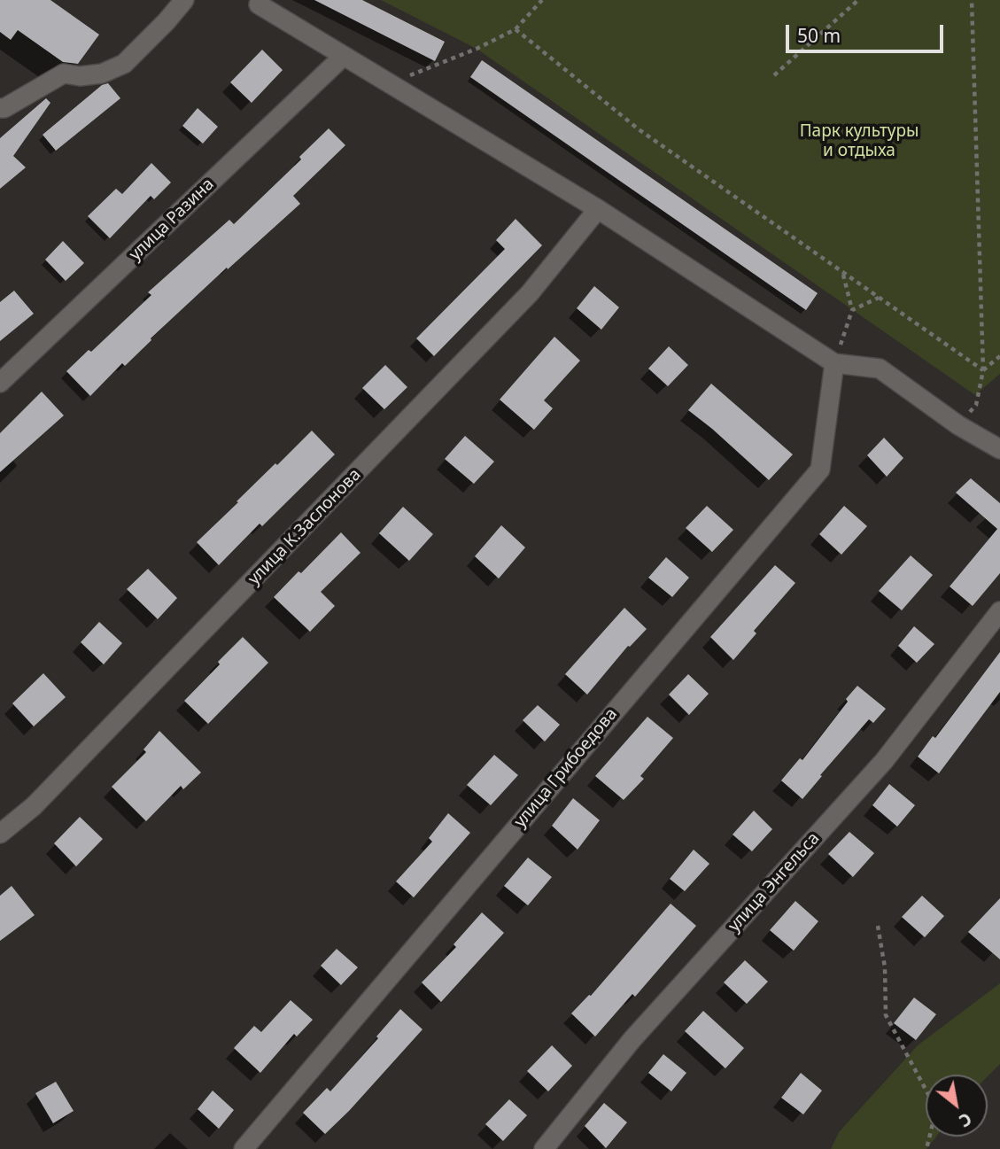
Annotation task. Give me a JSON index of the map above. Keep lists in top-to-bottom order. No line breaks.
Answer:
{"streets":{"street":["улица Разина","улица К.Заслонова","улица Грибоедова","улица Энгельса"]},"parks":["Парк культуры и отдыха"],"scale_bar":"50 m","north":"bottom right"}
